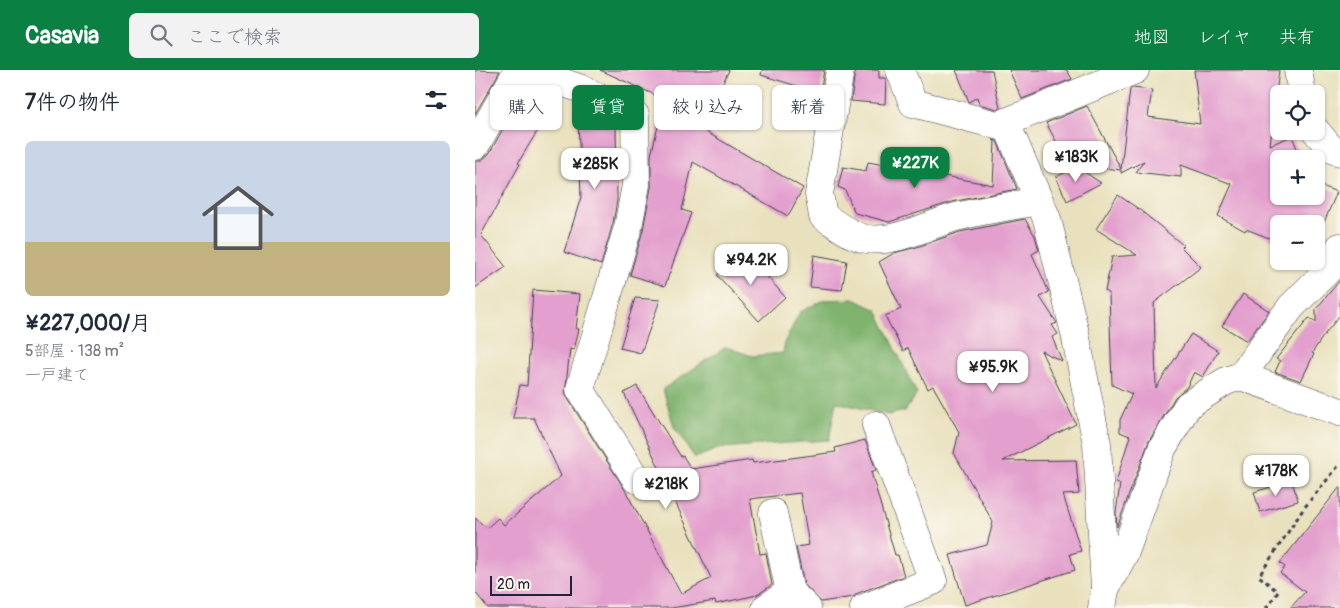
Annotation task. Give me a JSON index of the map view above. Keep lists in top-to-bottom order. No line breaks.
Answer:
{"scale_bar":"20 m","page":{"header":"Casavia","search":"ここで検索","nav":["地図","レイヤ","共有"],"heading":"7件の物件","map_buttons":["+","−"],"chip":["購入","賃貸","絞り込み","新着"],"list":[{"name":"¥227,000/月","note":"5部屋 · 138 m² · 一戸建て"}],"price":["¥183K","¥227K","¥285K","¥94.2K","¥95.9K","¥178K","¥218K"],"scale":"20 m"}}
